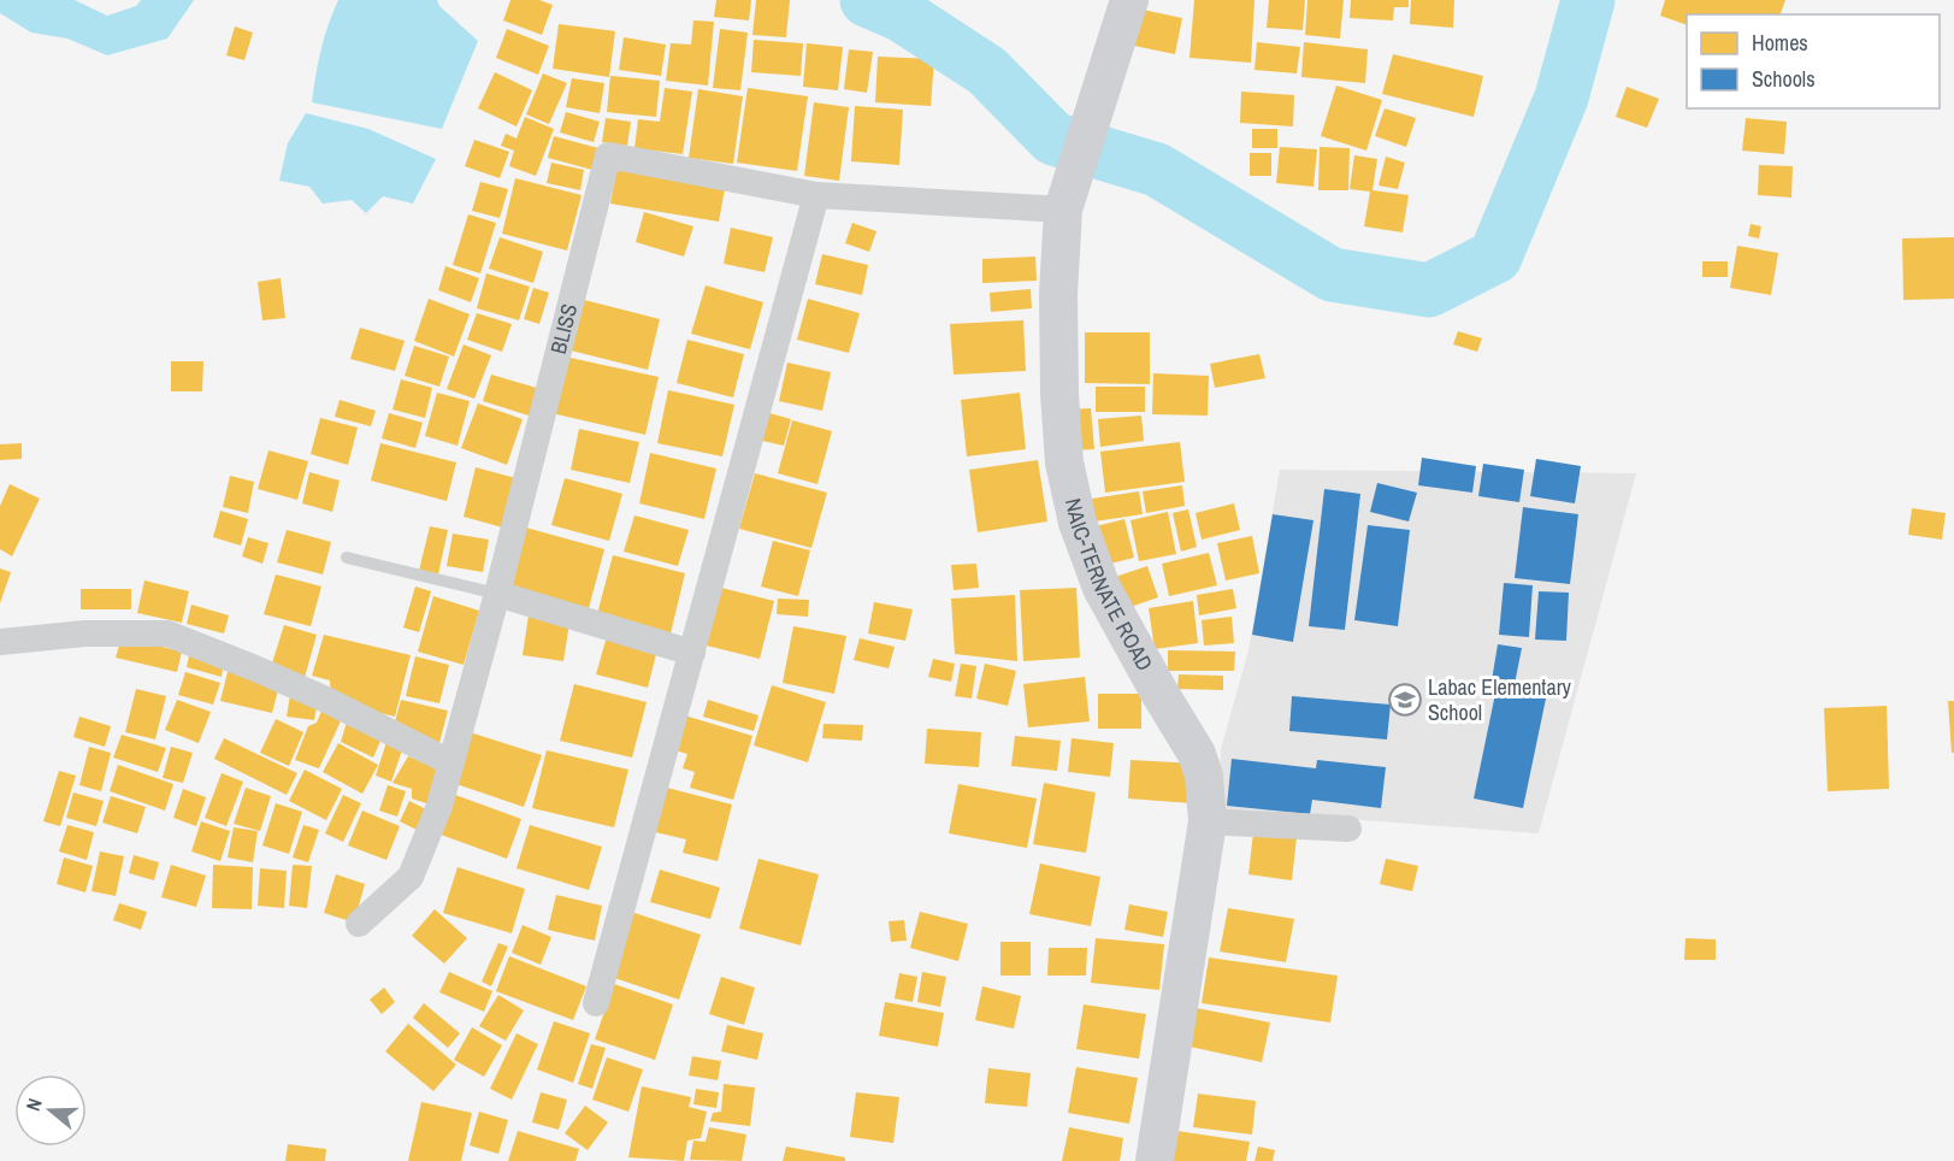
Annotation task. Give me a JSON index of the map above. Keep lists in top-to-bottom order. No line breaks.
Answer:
{"streets":{"main road":["NAIC-TERNATE ROAD"],"street":["BLISS"]},"crossings":[["BLISS","NAIC-TERNATE ROAD"]],"places":{"school or university":["Labac Elementary School"]},"legend":["Homes","Schools"],"north":"left"}
